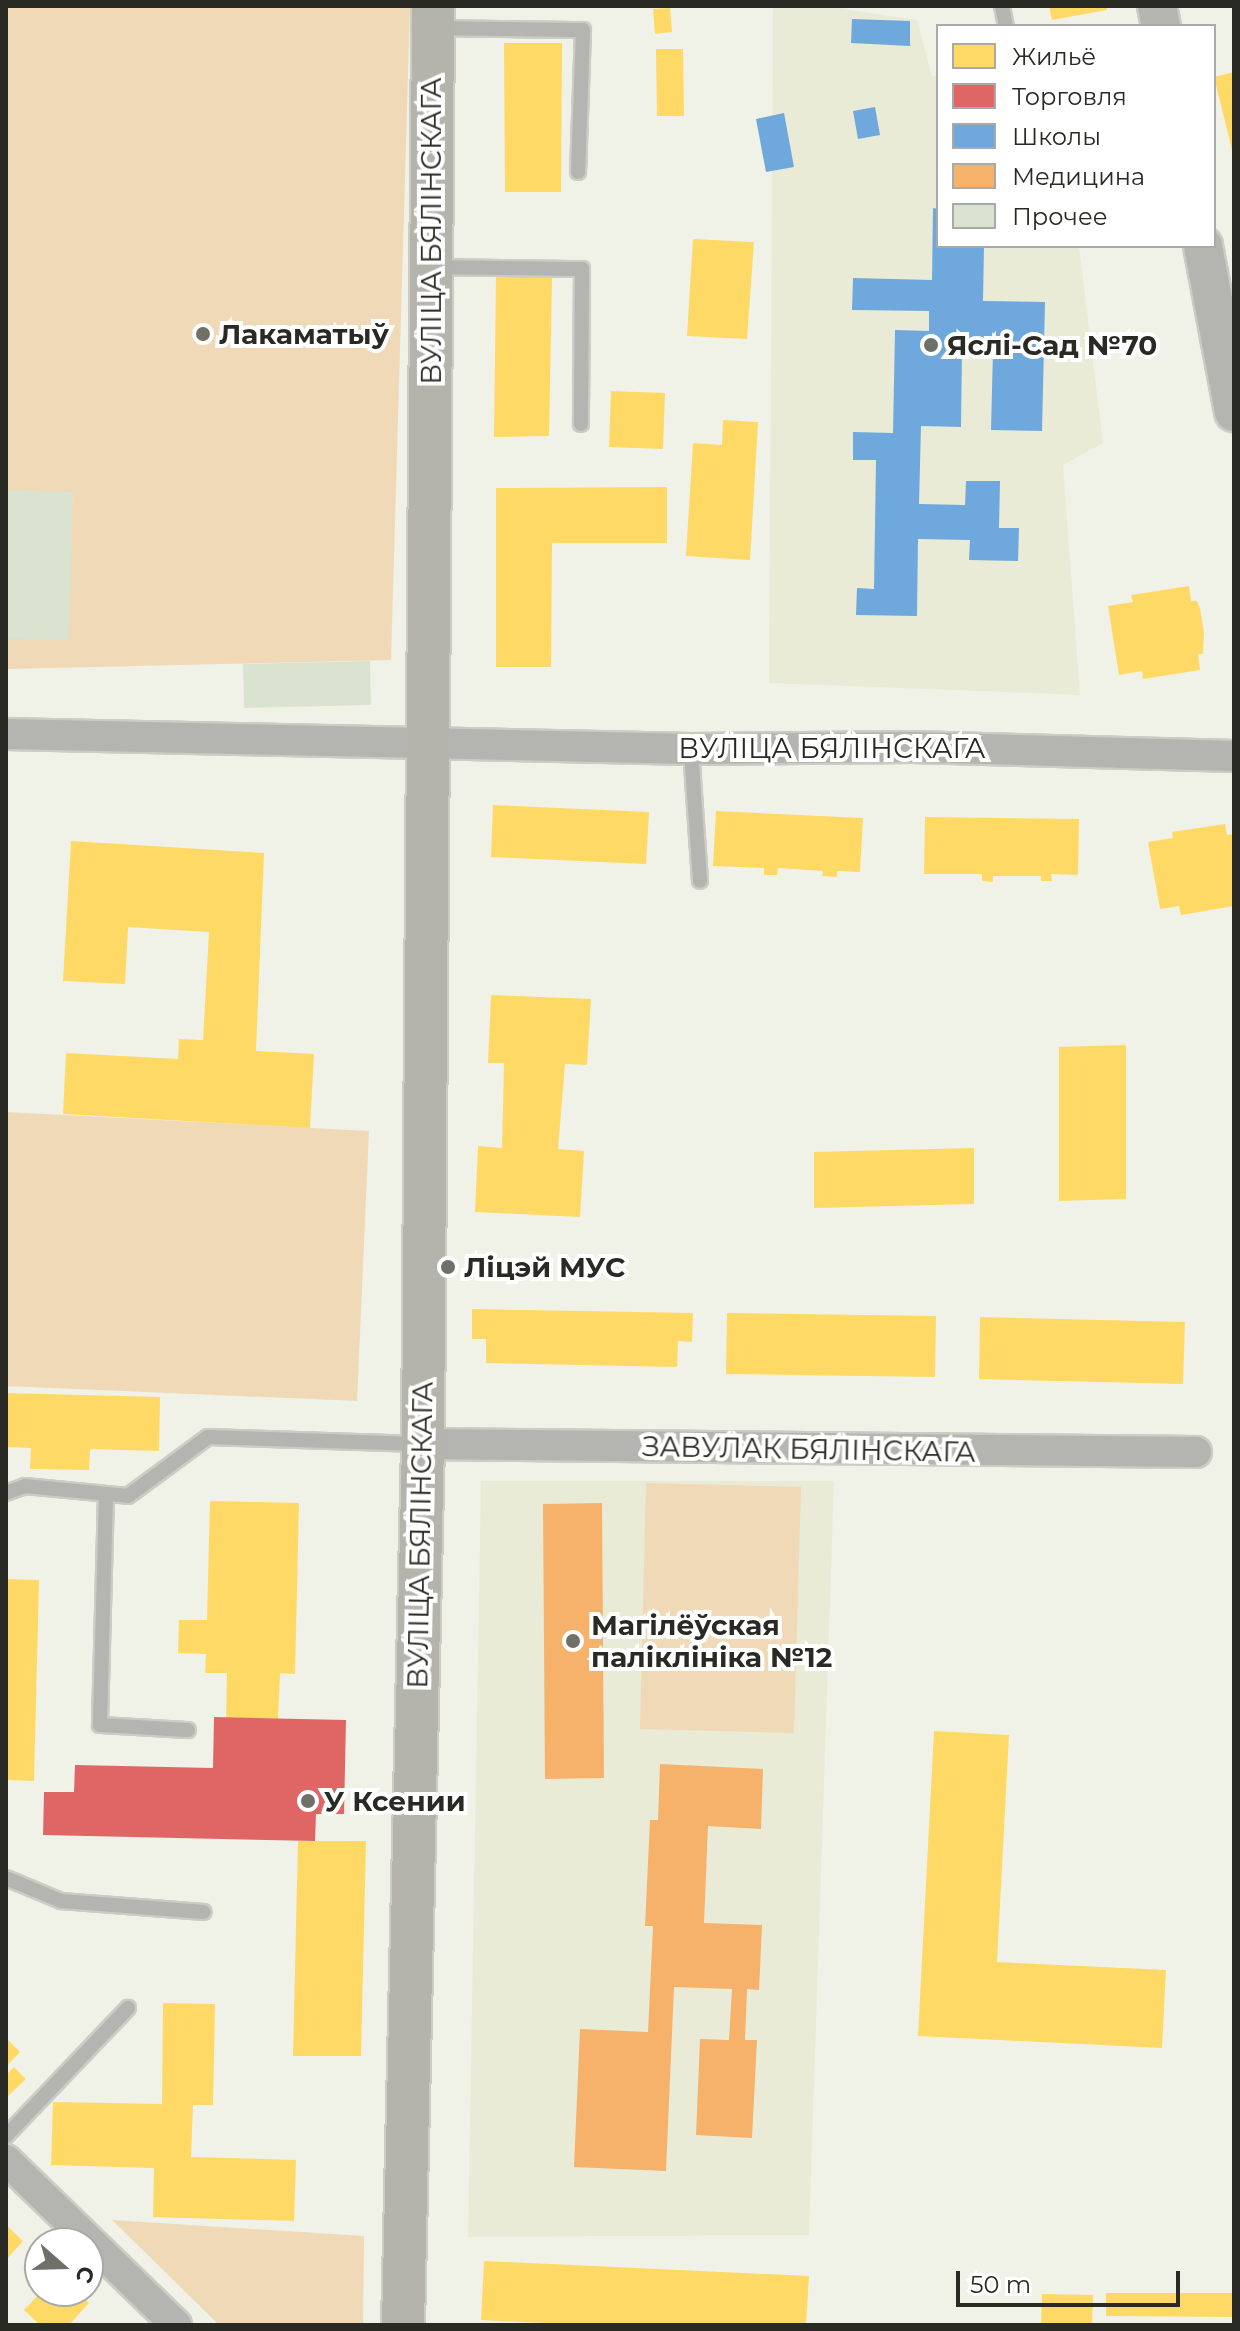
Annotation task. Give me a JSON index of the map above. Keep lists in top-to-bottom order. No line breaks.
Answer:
{"streets":{"main road":["ВУЛІЦА БЯЛІНСКАГА"],"street":["ЗАВУЛАК БЯЛІНСКАГА"]},"crossings":[["ВУЛІЦА БЯЛІНСКАГА","ЗАВУЛАК БЯЛІНСКАГА"]],"places":["Лакаматыў","Яслі-Сад №70","Ліцэй МУС","Магілёўская паліклініка №12","У Ксении"],"legend":["Жильё","Торговля","Школы","Медицина","Прочее"],"scale_bar":"50 m","north":"right"}
